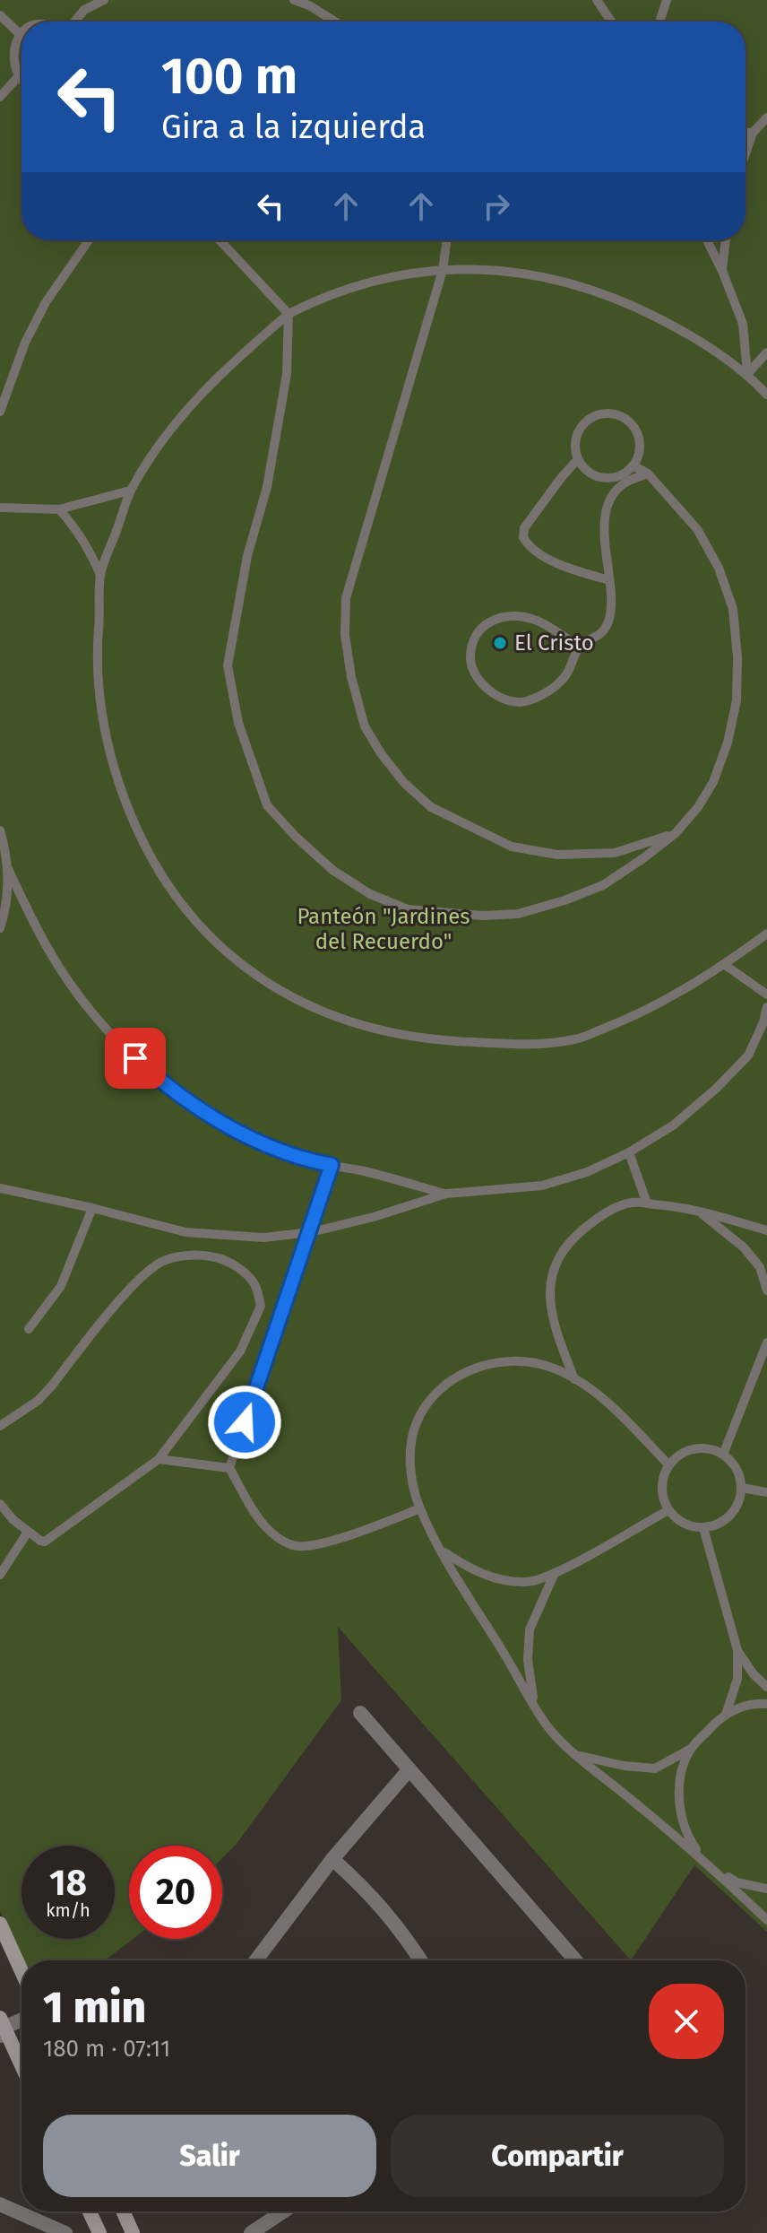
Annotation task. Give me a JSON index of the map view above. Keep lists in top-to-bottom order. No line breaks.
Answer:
{"parks":["Panteón \"Jardines del Recuerdo\""],"places":["El Cristo"],"page":{"turn":["100 m","Gira a la izquierda"],"speed":"18 km/h","limit":"20","heading":["1 min","180 m · 07:11"],"buttons":["Salir","Compartir"]}}
